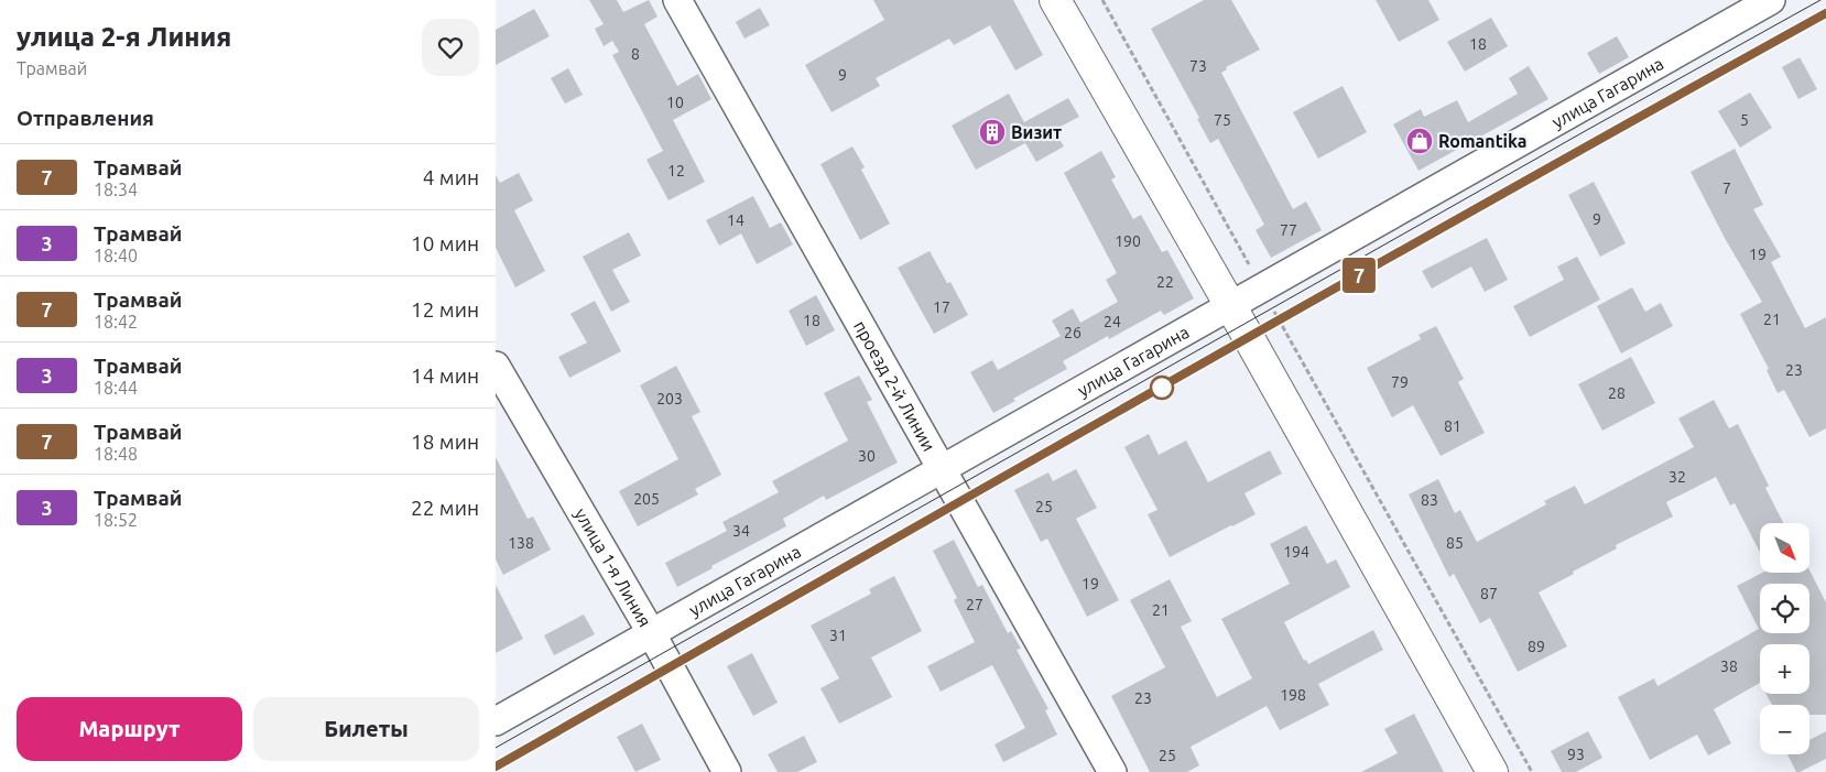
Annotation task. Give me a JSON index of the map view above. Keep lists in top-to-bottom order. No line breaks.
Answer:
{"streets":{"street":["улица Гагарина","проезд 2-й Линии","улица 1-я Линия"]},"crossings":[["улица Гагарина","проезд 2-й Линии"],["улица Гагарина","улица 1-я Линия"]],"places":{"building":["Визит"],"shop":["Romantika"]},"lines":["tram line 7"],"house_numbers":["18","8","73","9","10","75","5","12","7","9","14","77","190","19","22","17","21","18","24","26","23","79","28","203","81","30","32","205","83","25","34","138","85","194","19","87","27","21","31","89","38","198","23","93","25"],"north":"bottom right","page":{"heading":[["улица 2-я Линия","Трамвай"],"Отправления"],"on_map":"7","list":[{"mark":"7","name":"Трамвай","note":"18:34","value":"4 мин"},{"mark":"3","name":"Трамвай","note":"18:40","value":"10 мин"},{"mark":"7","name":"Трамвай","note":"18:42","value":"12 мин"},{"mark":"3","name":"Трамвай","note":"18:44","value":"14 мин"},{"mark":"7","name":"Трамвай","note":"18:48","value":"18 мин"},{"mark":"3","name":"Трамвай","note":"18:52","value":"22 мин"}],"map_buttons":["+","−"],"buttons":["Маршрут","Билеты"]}}
